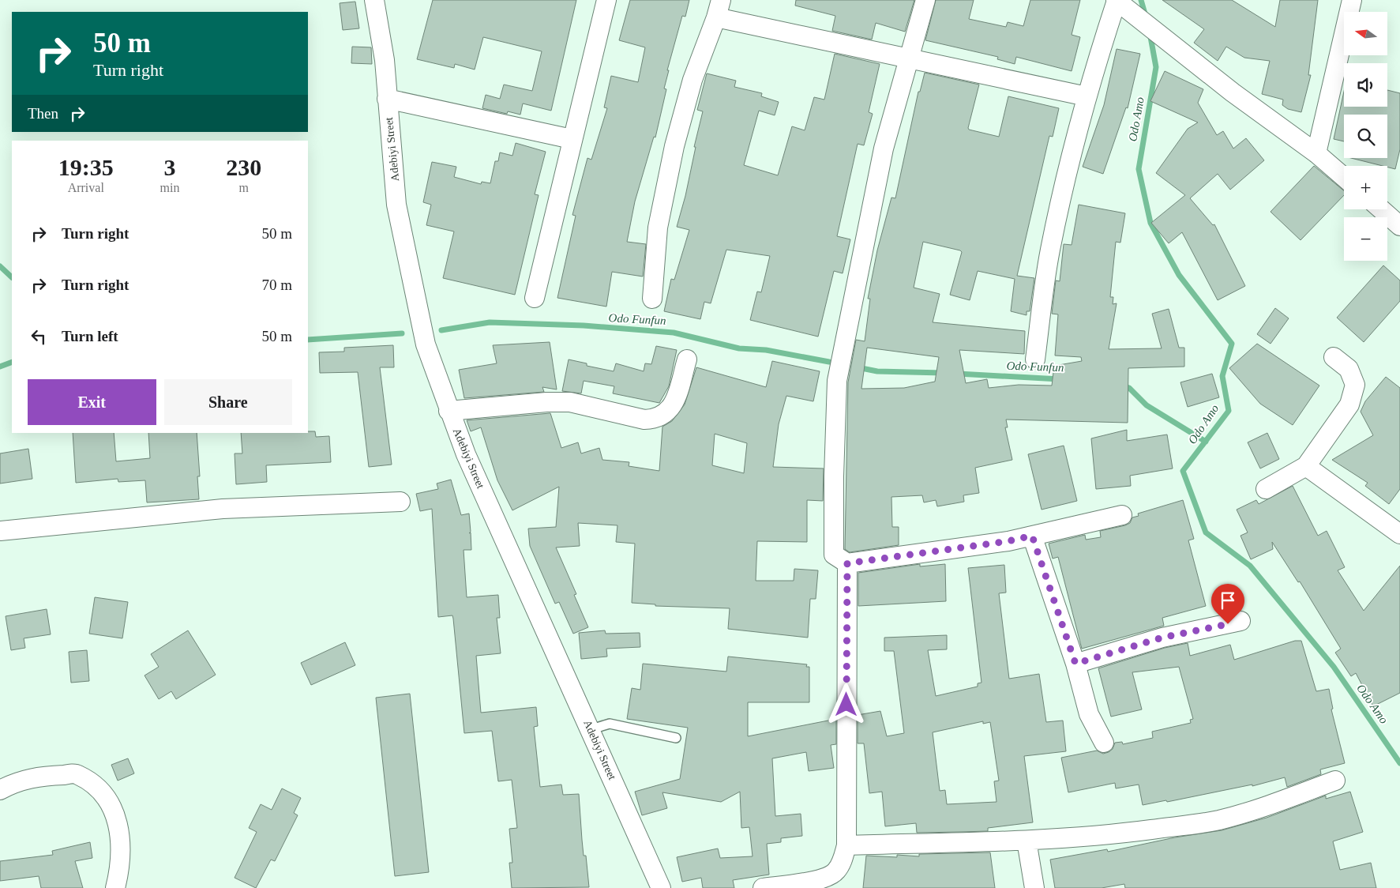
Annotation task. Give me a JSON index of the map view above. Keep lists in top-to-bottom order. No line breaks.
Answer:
{"streets":{"street":["Adebiyi Street"]},"water":["Odo Amo","Odo Funfun"],"north":"left","page":{"map_buttons":["+","−"],"turn":["50 m","Turn right"],"then":"Then","eta":["19:35","Arrival","3","min","230","m"],"list":[{"name":"Turn right","value":"50 m"},{"name":"Turn right","value":"70 m"},{"name":"Turn left","value":"50 m"}],"buttons":["Exit","Share"]}}
